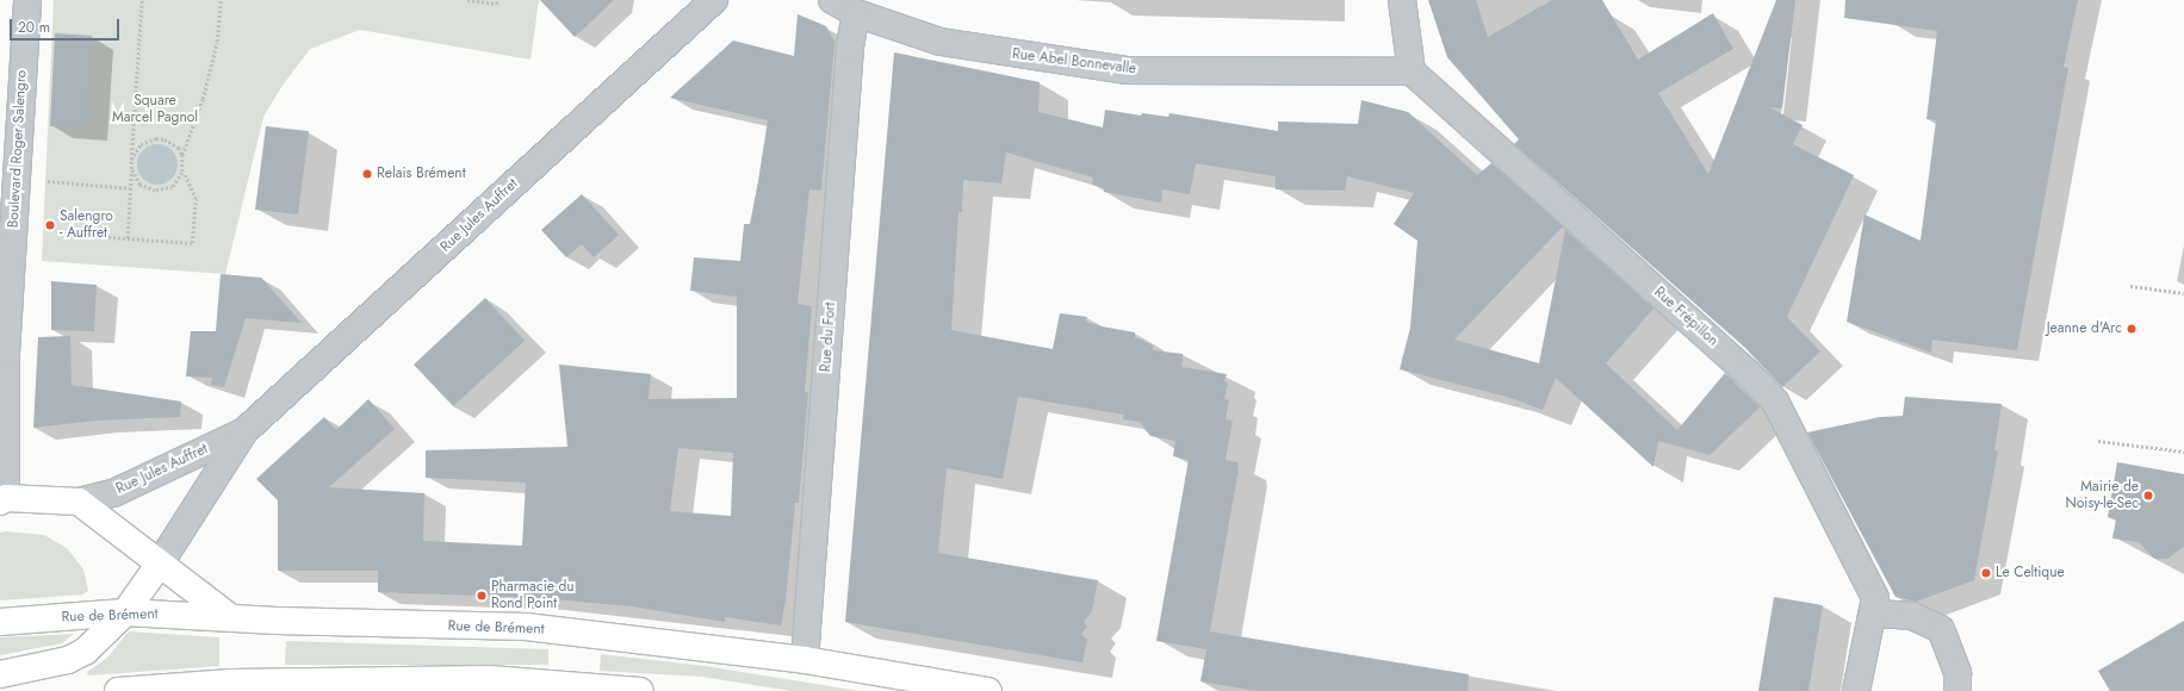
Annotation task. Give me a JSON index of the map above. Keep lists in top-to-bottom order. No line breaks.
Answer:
{"streets":{"main road":["Rue de Brément"],"street":["Rue Abel Bonnevalle","Boulevard Roger Salengro","Rue Jules Auffret","Rue Frépillon","Rue du Fort"]},"crossings":[["Rue Abel Bonnevalle","Rue Frépillon"],["Rue Abel Bonnevalle","Rue du Fort"],["Rue du Fort","Rue de Brément"]],"parks":["Square Marcel Pagnol"],"places":["Relais Brément","Salengro - Auffret","Jeanne d'Arc","Mairie de Noisy-le-Sec","Le Celtique","Pharmacie du Rond Point"],"scale_bar":"20 m"}
